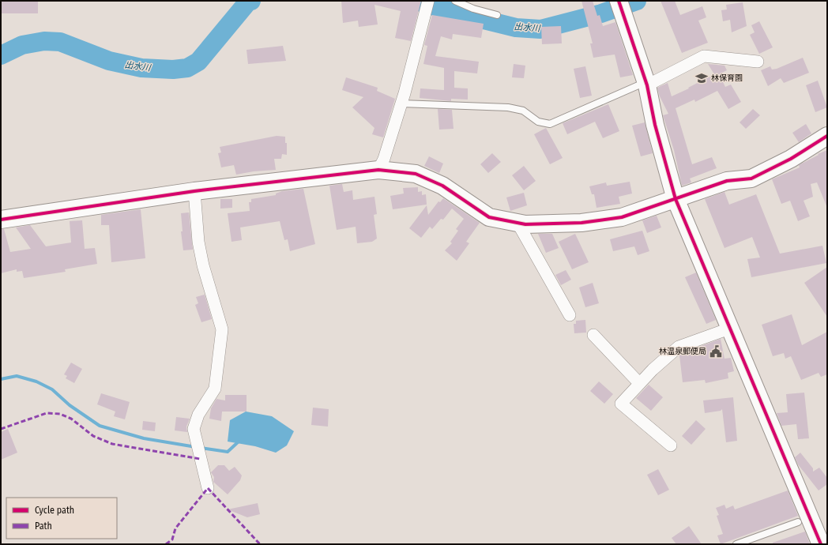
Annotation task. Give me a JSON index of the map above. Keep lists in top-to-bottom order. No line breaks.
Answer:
{"water":["出水川"],"places":{"school or university":["林保育園"],"public building":["林温泉郵便局"]},"legend":["Cycle path","Path"]}
